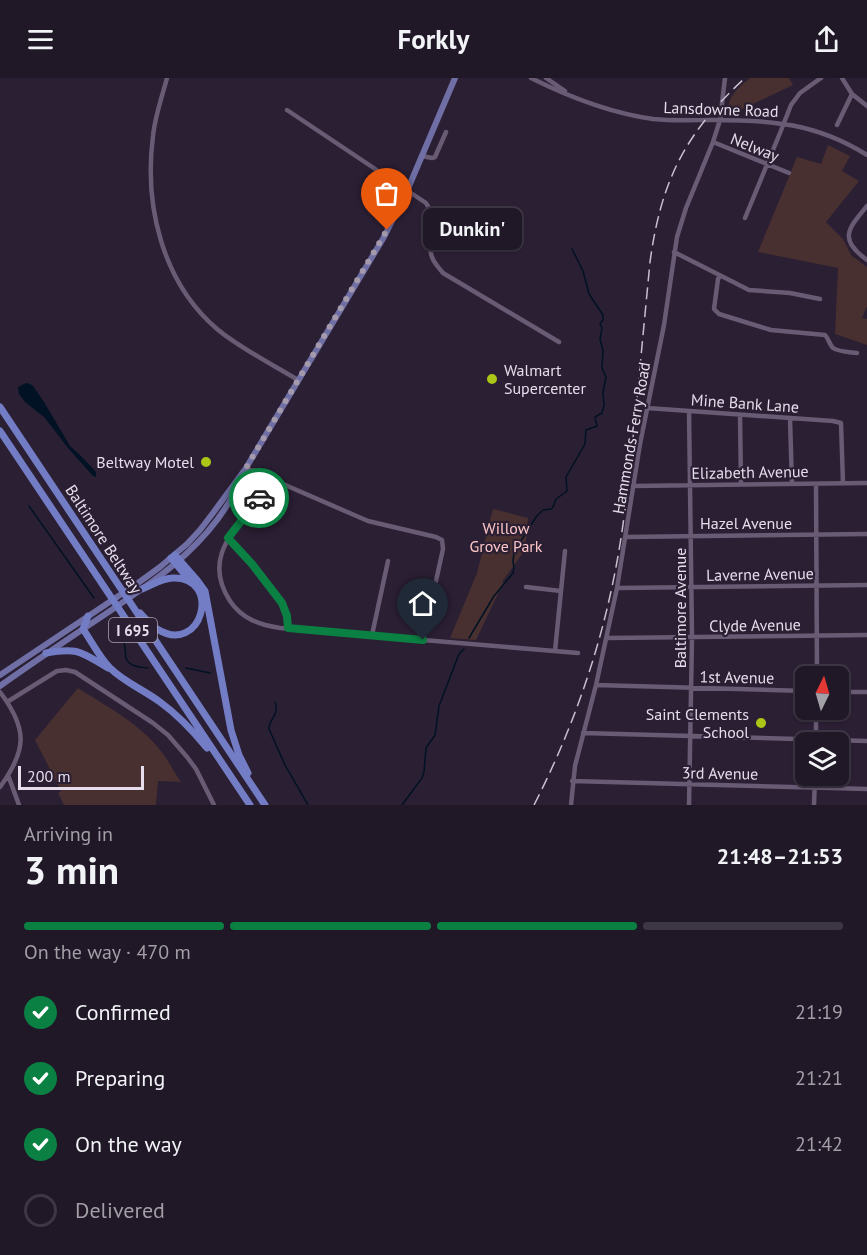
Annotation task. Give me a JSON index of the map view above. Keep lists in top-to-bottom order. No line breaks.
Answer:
{"streets":{"highway":["Baltimore Beltway","I 695"],"street":["Lansdowne Road","Nelway","Mine Bank Lane","Hammonds Ferry Road","Elizabeth Avenue","Hazel Avenue","Laverne Avenue","Baltimore Avenue","Clyde Avenue","1st Avenue","3rd Avenue"]},"crossings":[["Lansdowne Road","Hammonds Ferry Road"],["Nelway","Hammonds Ferry Road"],["Mine Bank Lane","Hammonds Ferry Road"],["Mine Bank Lane","Elizabeth Avenue"],["Mine Bank Lane","Baltimore Avenue"],["Hammonds Ferry Road","Elizabeth Avenue"],["Hammonds Ferry Road","Hazel Avenue"],["Hammonds Ferry Road","Laverne Avenue"],["Hammonds Ferry Road","Clyde Avenue"],["Hammonds Ferry Road","1st Avenue"],["Hammonds Ferry Road","3rd Avenue"],["Elizabeth Avenue","Baltimore Avenue"],["Hazel Avenue","Baltimore Avenue"],["Laverne Avenue","Baltimore Avenue"],["Baltimore Avenue","Clyde Avenue"],["Baltimore Avenue","1st Avenue"],["Baltimore Avenue","3rd Avenue"]],"parks":["Willow Grove Park"],"places":["Dunkin'","Walmart Supercenter","Beltway Motel","Saint Clements School"],"scale_bar":"200 m","north":"top","page":{"header":"Forkly","bubble":"Dunkin'","scale":"200 m","heading":["3 min","Arriving in","21:48–21:53"],"bar":"On the way · 470 m","list":[["Confirmed","21:19"],["Preparing","21:21"],["On the way","21:42"],"Delivered"]}}
